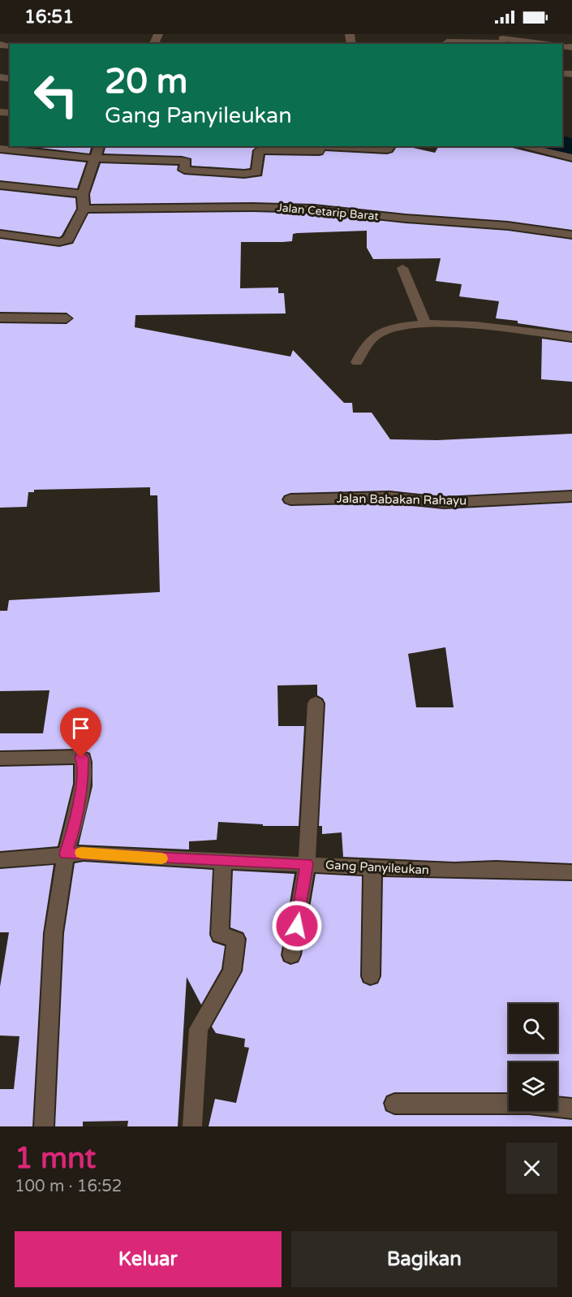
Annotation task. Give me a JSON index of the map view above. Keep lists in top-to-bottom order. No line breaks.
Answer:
{"streets":{"street":["Jalan Cetarip Barat","Jalan Babakan Rahayu","Gang Panyileukan"]},"page":{"status":"16:51","turn":["20 m","Gang Panyileukan"],"heading":["1 mnt","100 m · 16:52"],"buttons":["Keluar","Bagikan"]}}
